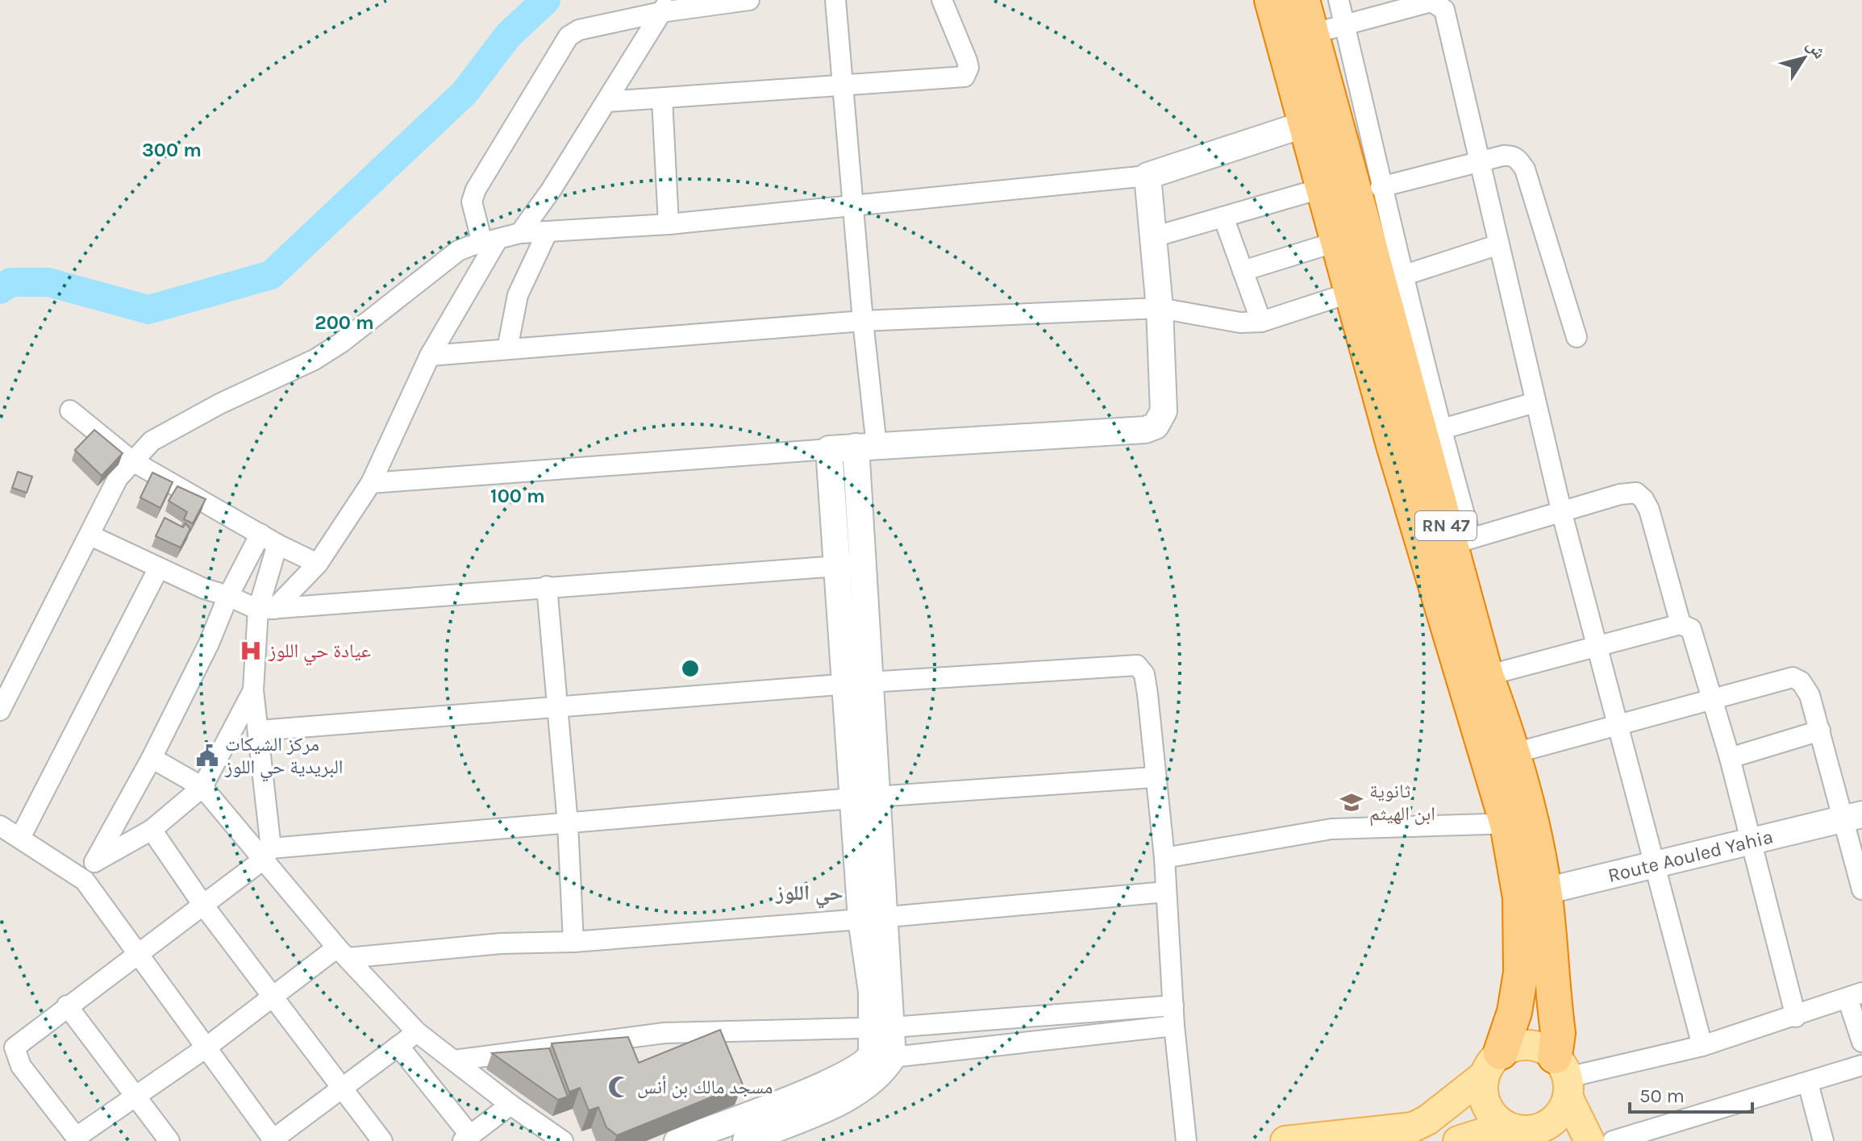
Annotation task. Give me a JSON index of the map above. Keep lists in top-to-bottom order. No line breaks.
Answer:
{"streets":{"highway":["RN 47"],"street":["Route Aouled Yahia"]},"crossings":[["RN 47","Route Aouled Yahia"]],"districts":["حي اللوز"],"places":{"hospital":["عيادة حي اللوز"],"public building":["مركز الشيكات البريدية حي اللوز"],"school or university":["ثانوية ابن الهيثم"],"mosque":["مسجد مالك بن أنس"]},"scale_bar":"50 m","north":"top right","rings":["300 m","200 m","100 m"]}
